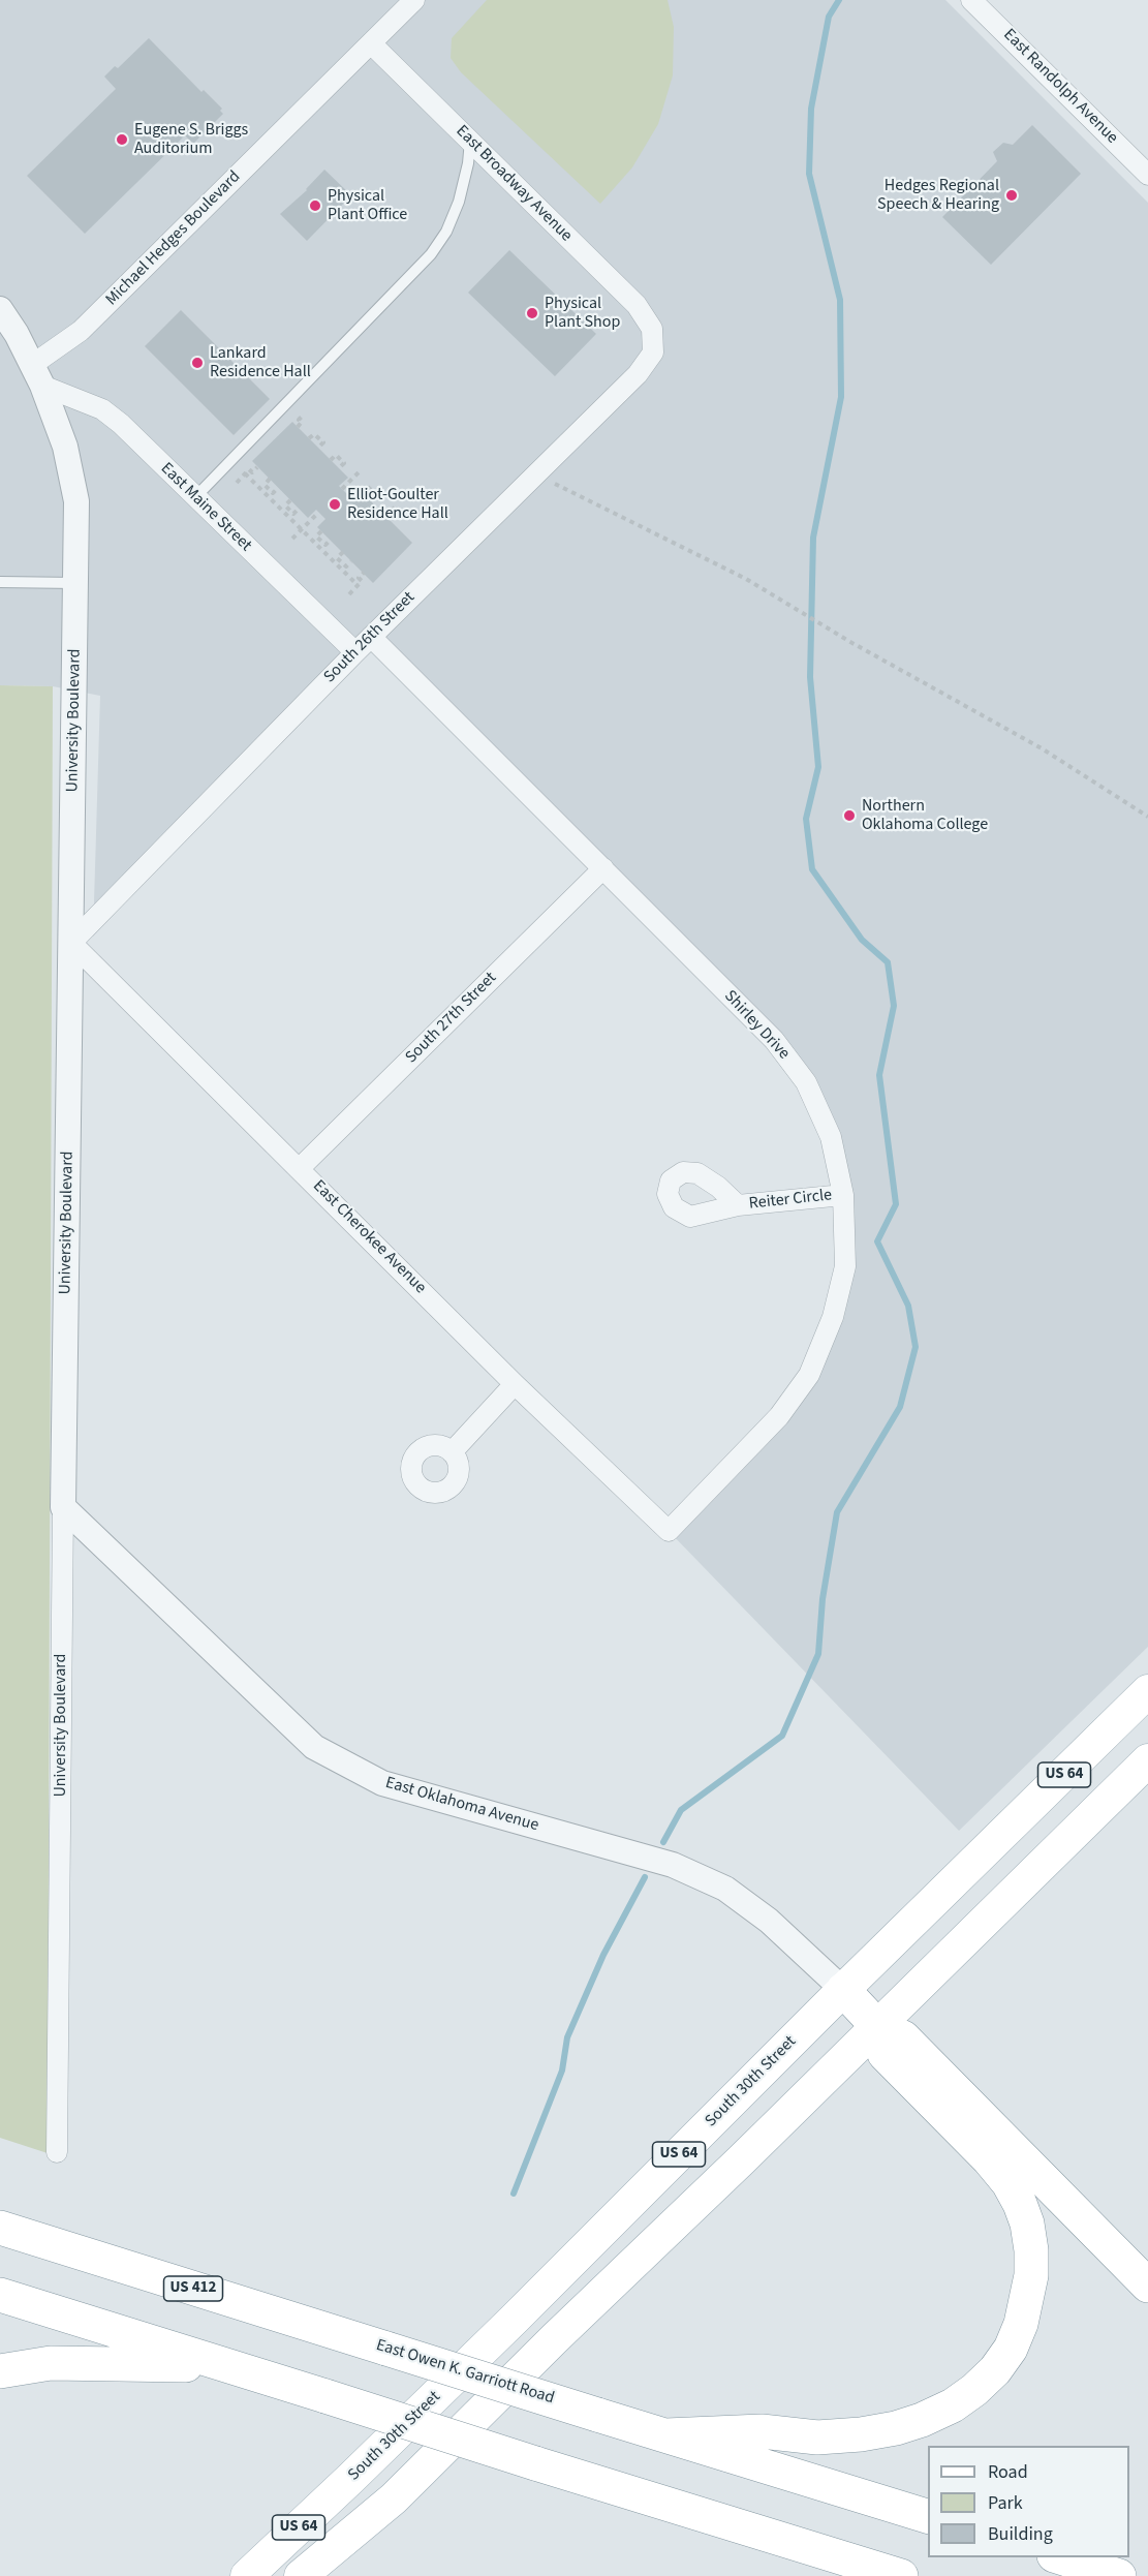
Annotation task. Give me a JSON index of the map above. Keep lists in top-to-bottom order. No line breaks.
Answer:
{"streets":{"highway":["US 412","East Owen K. Garriott Road"],"main road":["US 64","South 30th Street"],"street":["East Randolph Avenue","East Broadway Avenue","Michael Hedges Boulevard","East Maine Street","South 26th Street","University Boulevard","South 27th Street","Shirley Drive","Reiter Circle","East Cherokee Avenue","East Oklahoma Avenue"]},"crossings":[["East Broadway Avenue","Michael Hedges Boulevard"],["East Broadway Avenue","South 26th Street"],["Michael Hedges Boulevard","East Maine Street"],["Michael Hedges Boulevard","University Boulevard"],["East Maine Street","South 26th Street"],["East Maine Street","University Boulevard"],["South 26th Street","University Boulevard"],["South 26th Street","East Cherokee Avenue"],["University Boulevard","East Cherokee Avenue"],["University Boulevard","East Oklahoma Avenue"],["South 27th Street","Shirley Drive"],["South 27th Street","East Cherokee Avenue"],["Shirley Drive","Reiter Circle"],["Shirley Drive","East Cherokee Avenue"],["East Oklahoma Avenue","South 30th Street"]],"places":["Eugene S. Briggs Auditorium","Hedges Regional Speech & Hearing","Physical Plant Office","Physical Plant Shop","Lankard Residence Hall","Elliot-Goulter Residence Hall","Northern Oklahoma College"],"legend":["Road","Park","Building"]}
